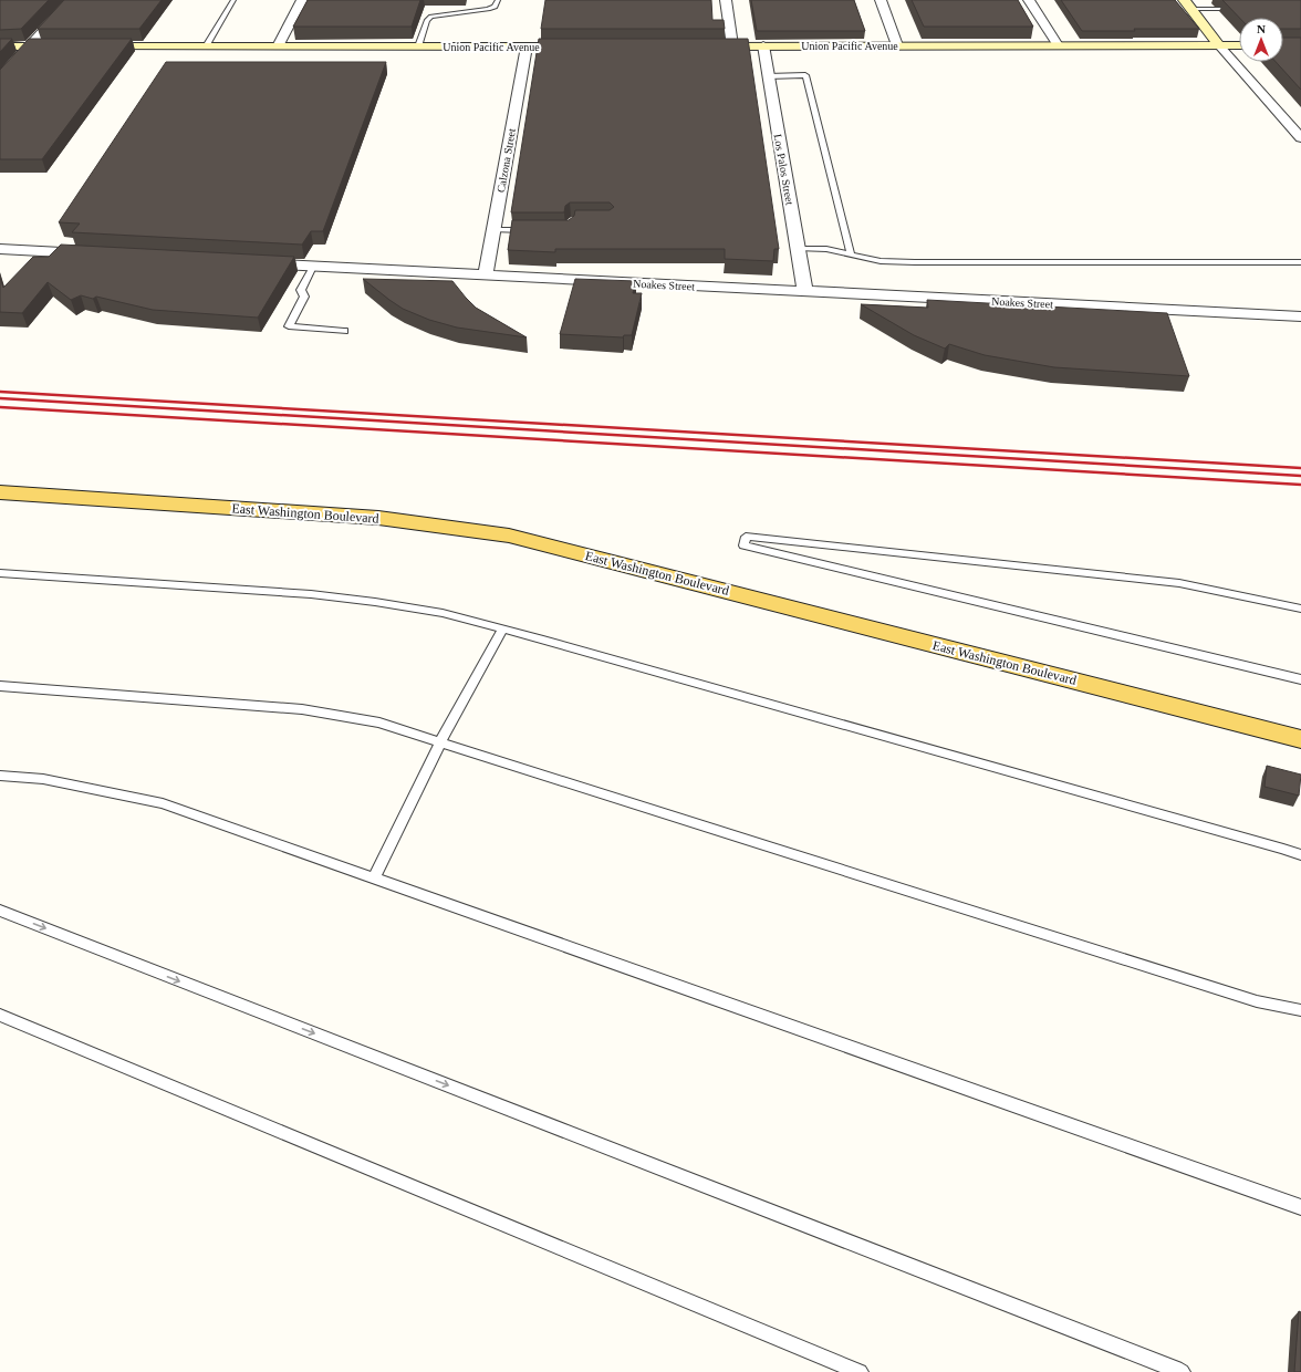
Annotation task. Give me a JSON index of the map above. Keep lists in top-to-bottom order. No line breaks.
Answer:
{"streets":{"main road":["East Washington Boulevard"],"street":["Union Pacific Avenue","Calzona Street","Los Palos Street","Noakes Street"]},"crossings":[["Union Pacific Avenue","Calzona Street"],["Union Pacific Avenue","Los Palos Street"],["Calzona Street","Noakes Street"],["Los Palos Street","Noakes Street"]],"north":"top"}
